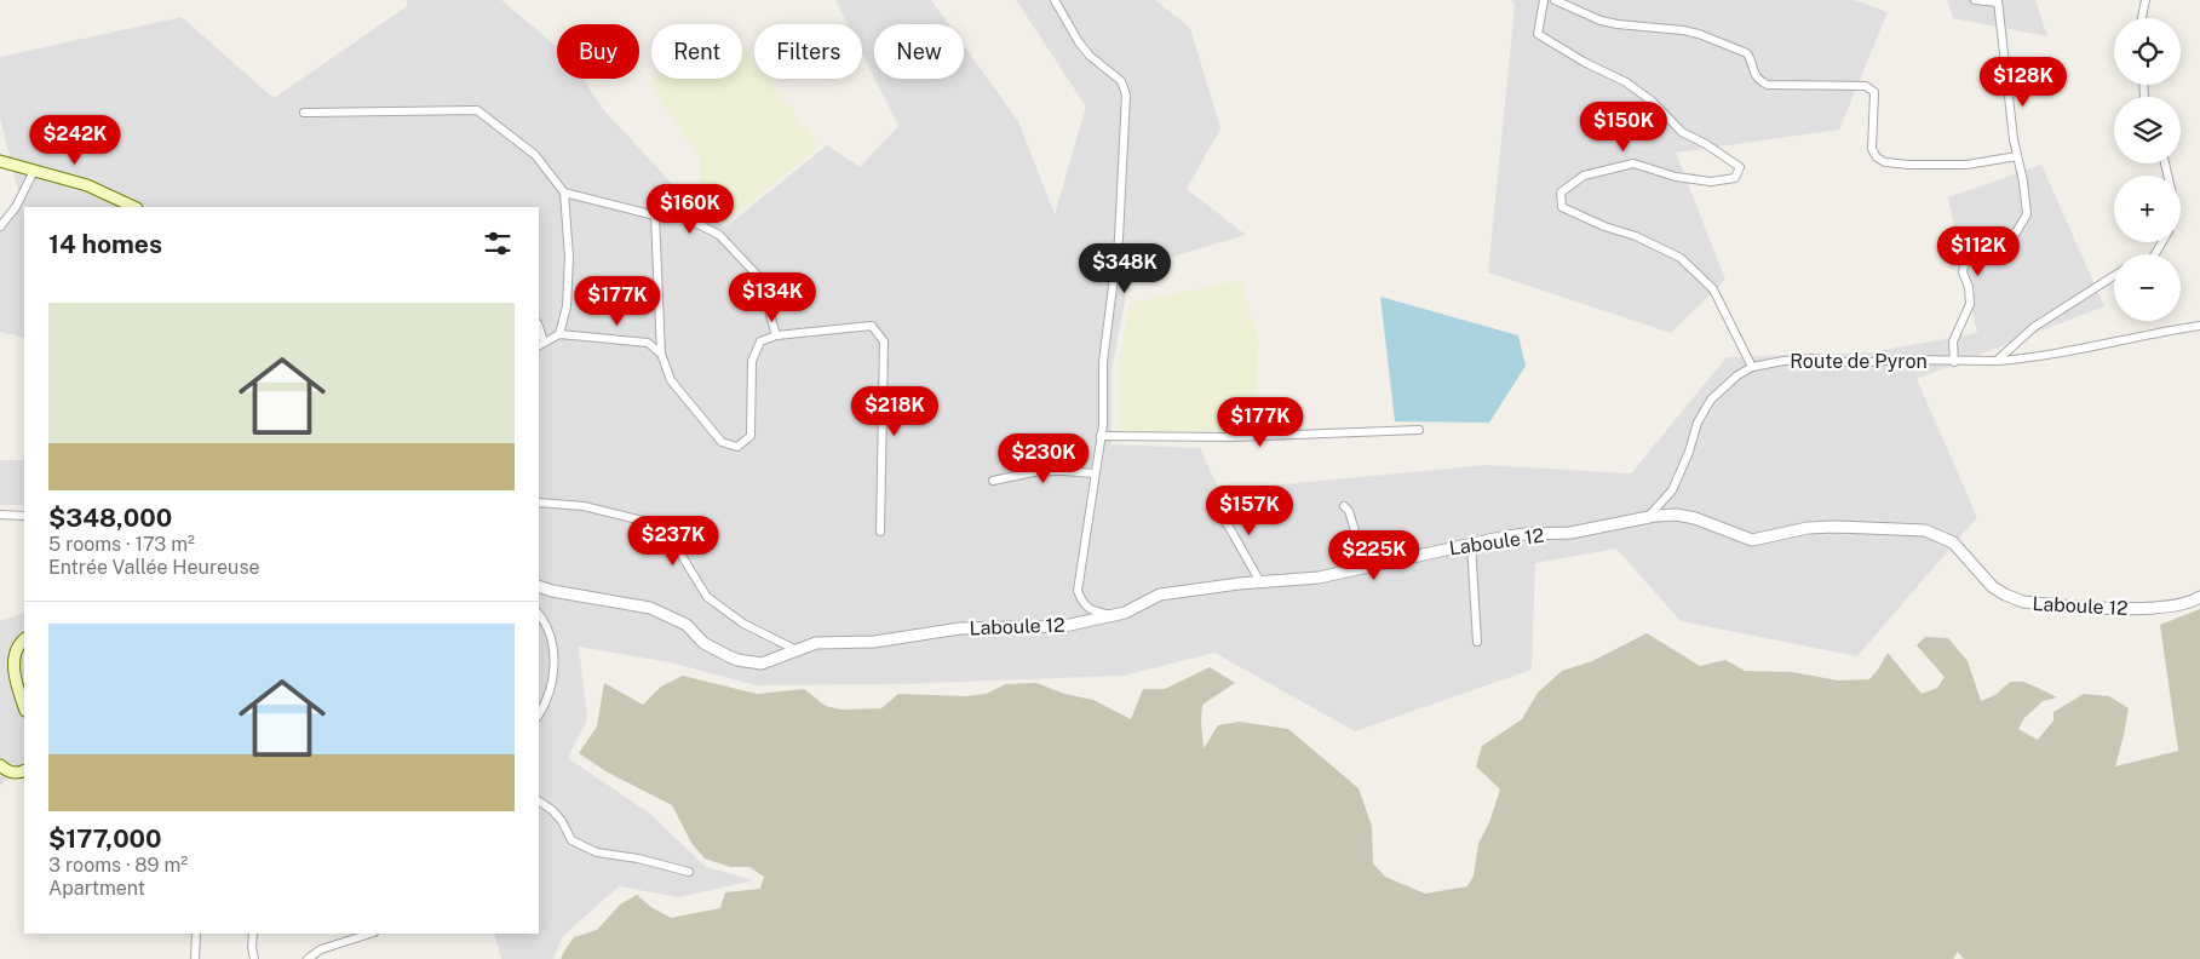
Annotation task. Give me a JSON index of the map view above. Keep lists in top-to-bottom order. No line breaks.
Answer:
{"streets":{"street":["Route de Pyron","Laboule 12"]},"crossings":[["Route de Pyron","Laboule 12"]],"page":{"map_buttons":["+","−"],"chip":["Buy","Rent","Filters","New"],"price":["$128K","$150K","$242K","$160K","$112K","$348K","$134K","$177K","$218K","$177K","$230K","$157K","$237K","$225K"],"heading":"14 homes","list":[{"name":"$348,000","note":"5 rooms · 173 m² · Entrée Vallée Heureuse"},{"name":"$177,000","note":"3 rooms · 89 m² · Apartment"}]}}
